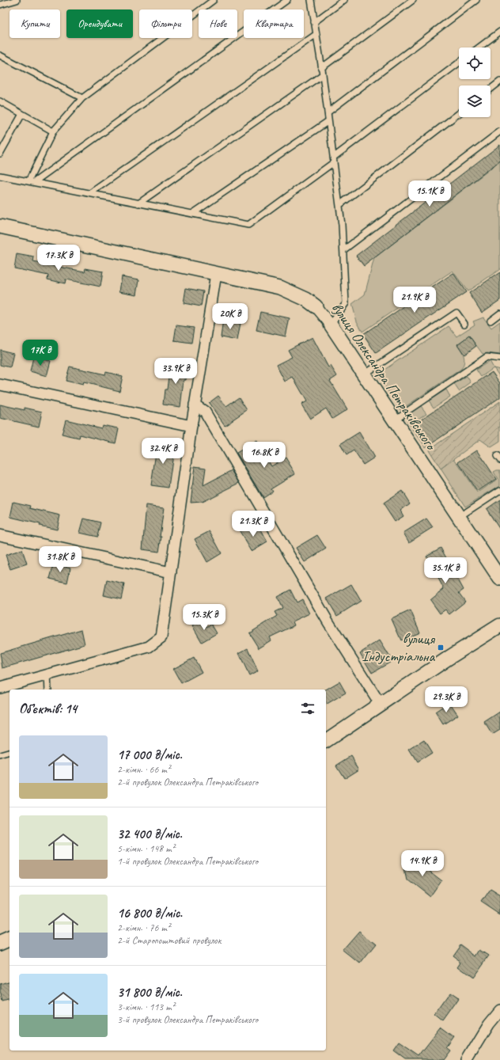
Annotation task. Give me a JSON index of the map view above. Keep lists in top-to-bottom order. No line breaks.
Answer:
{"streets":{"street":["вулиця Олександра Петраківського"]},"places":{"transit":["вулиця Індустріальна"]},"page":{"chip":["Купити","Орендувати","Фільтри","Нове","Квартира"],"price":["15.1K ₴","17.3K ₴","21.9K ₴","20K ₴","17K ₴","33.9K ₴","32.4K ₴","16.8K ₴","21.3K ₴","31.8K ₴","35.1K ₴","15.3K ₴","29.3K ₴","14.9K ₴"],"heading":"Об’єктів: 14","list":[{"name":"17 000 ₴/міс.","note":"2-кімн. · 66 m² · 2-й провулок Олександра Петраківського"},{"name":"32 400 ₴/міс.","note":"5-кімн. · 148 m² · 1-й провулок Олександра Петраківського"},{"name":"16 800 ₴/міс.","note":"2-кімн. · 76 m² · 2-й Старопоштовий провулок"},{"name":"31 800 ₴/міс.","note":"3-кімн. · 113 m² · 3-й провулок Олександра Петраківського"}]}}
